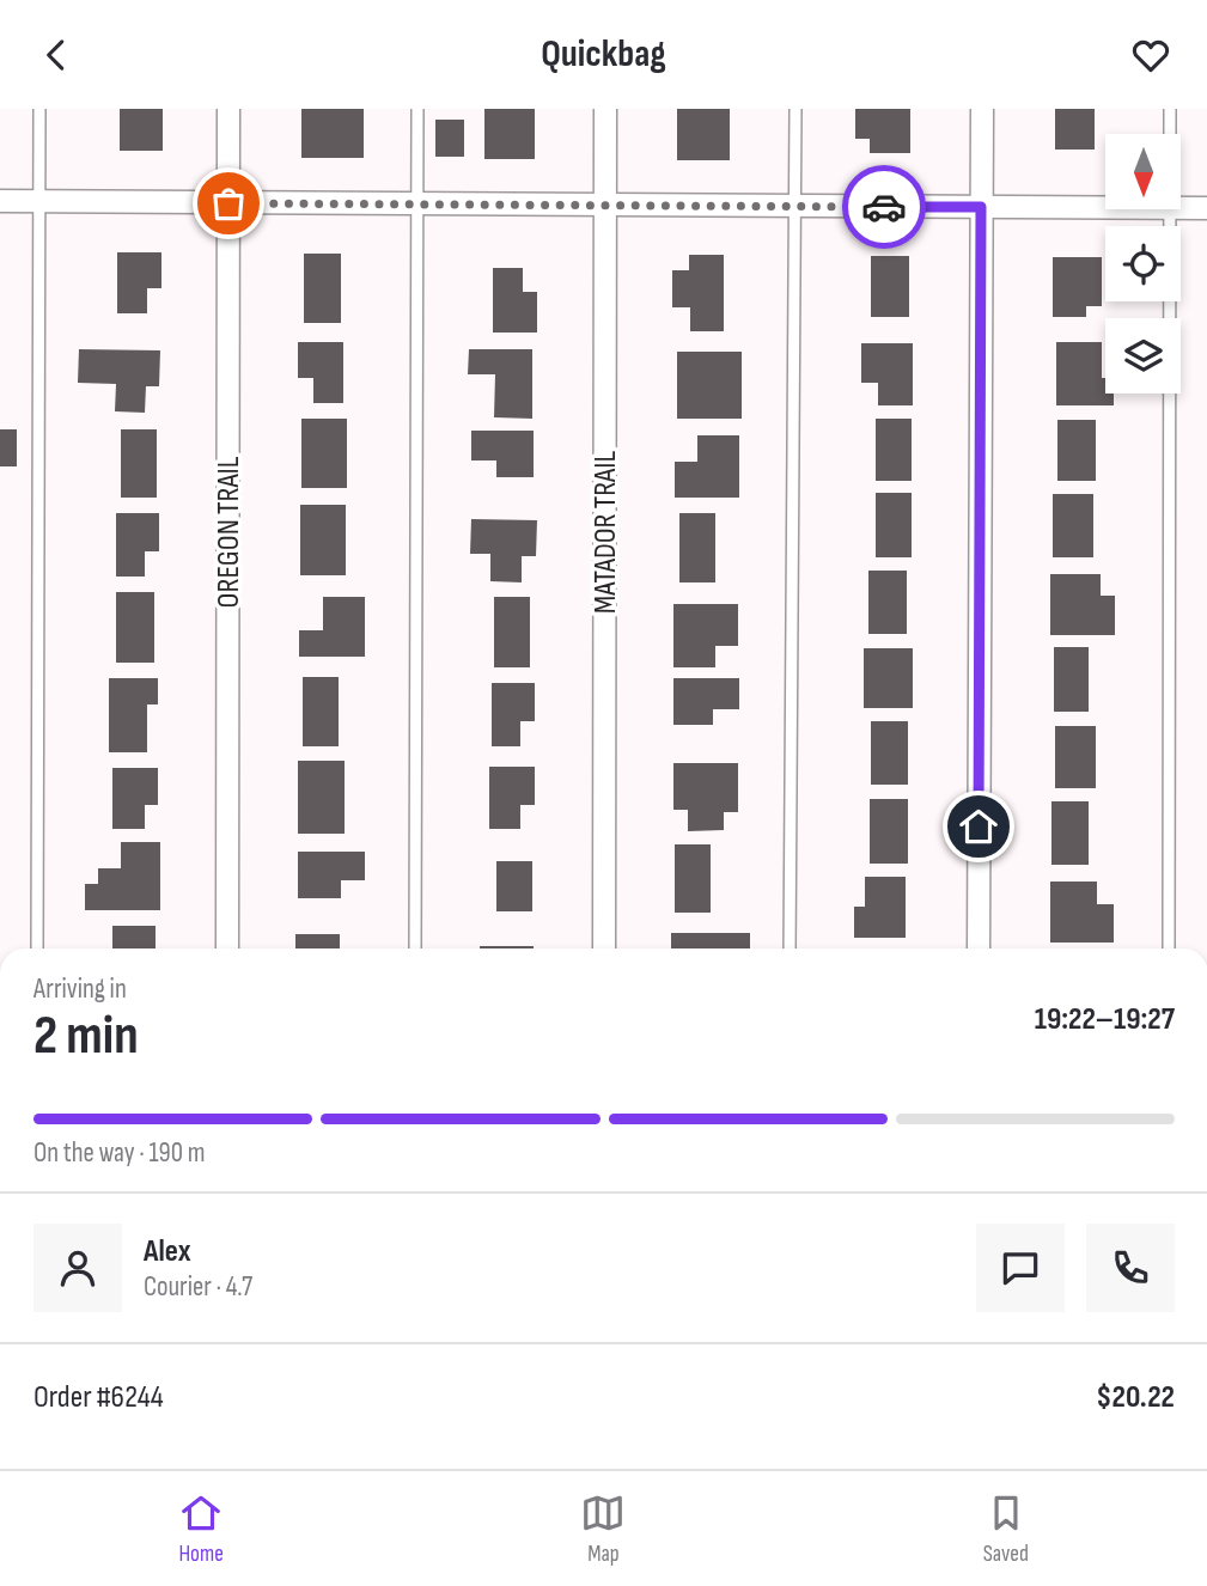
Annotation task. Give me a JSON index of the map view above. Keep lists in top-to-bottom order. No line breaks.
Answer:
{"streets":{"street":["OREGON TRAIL","MATADOR TRAIL"]},"north":"bottom","page":{"header":"Quickbag","heading":["2 min","Arriving in","19:22–19:27"],"panel":["Alex","Courier · 4.7","Order #6244","$20.22"],"bar":"On the way · 190 m","tabs":["Home","Map","Saved"]}}
